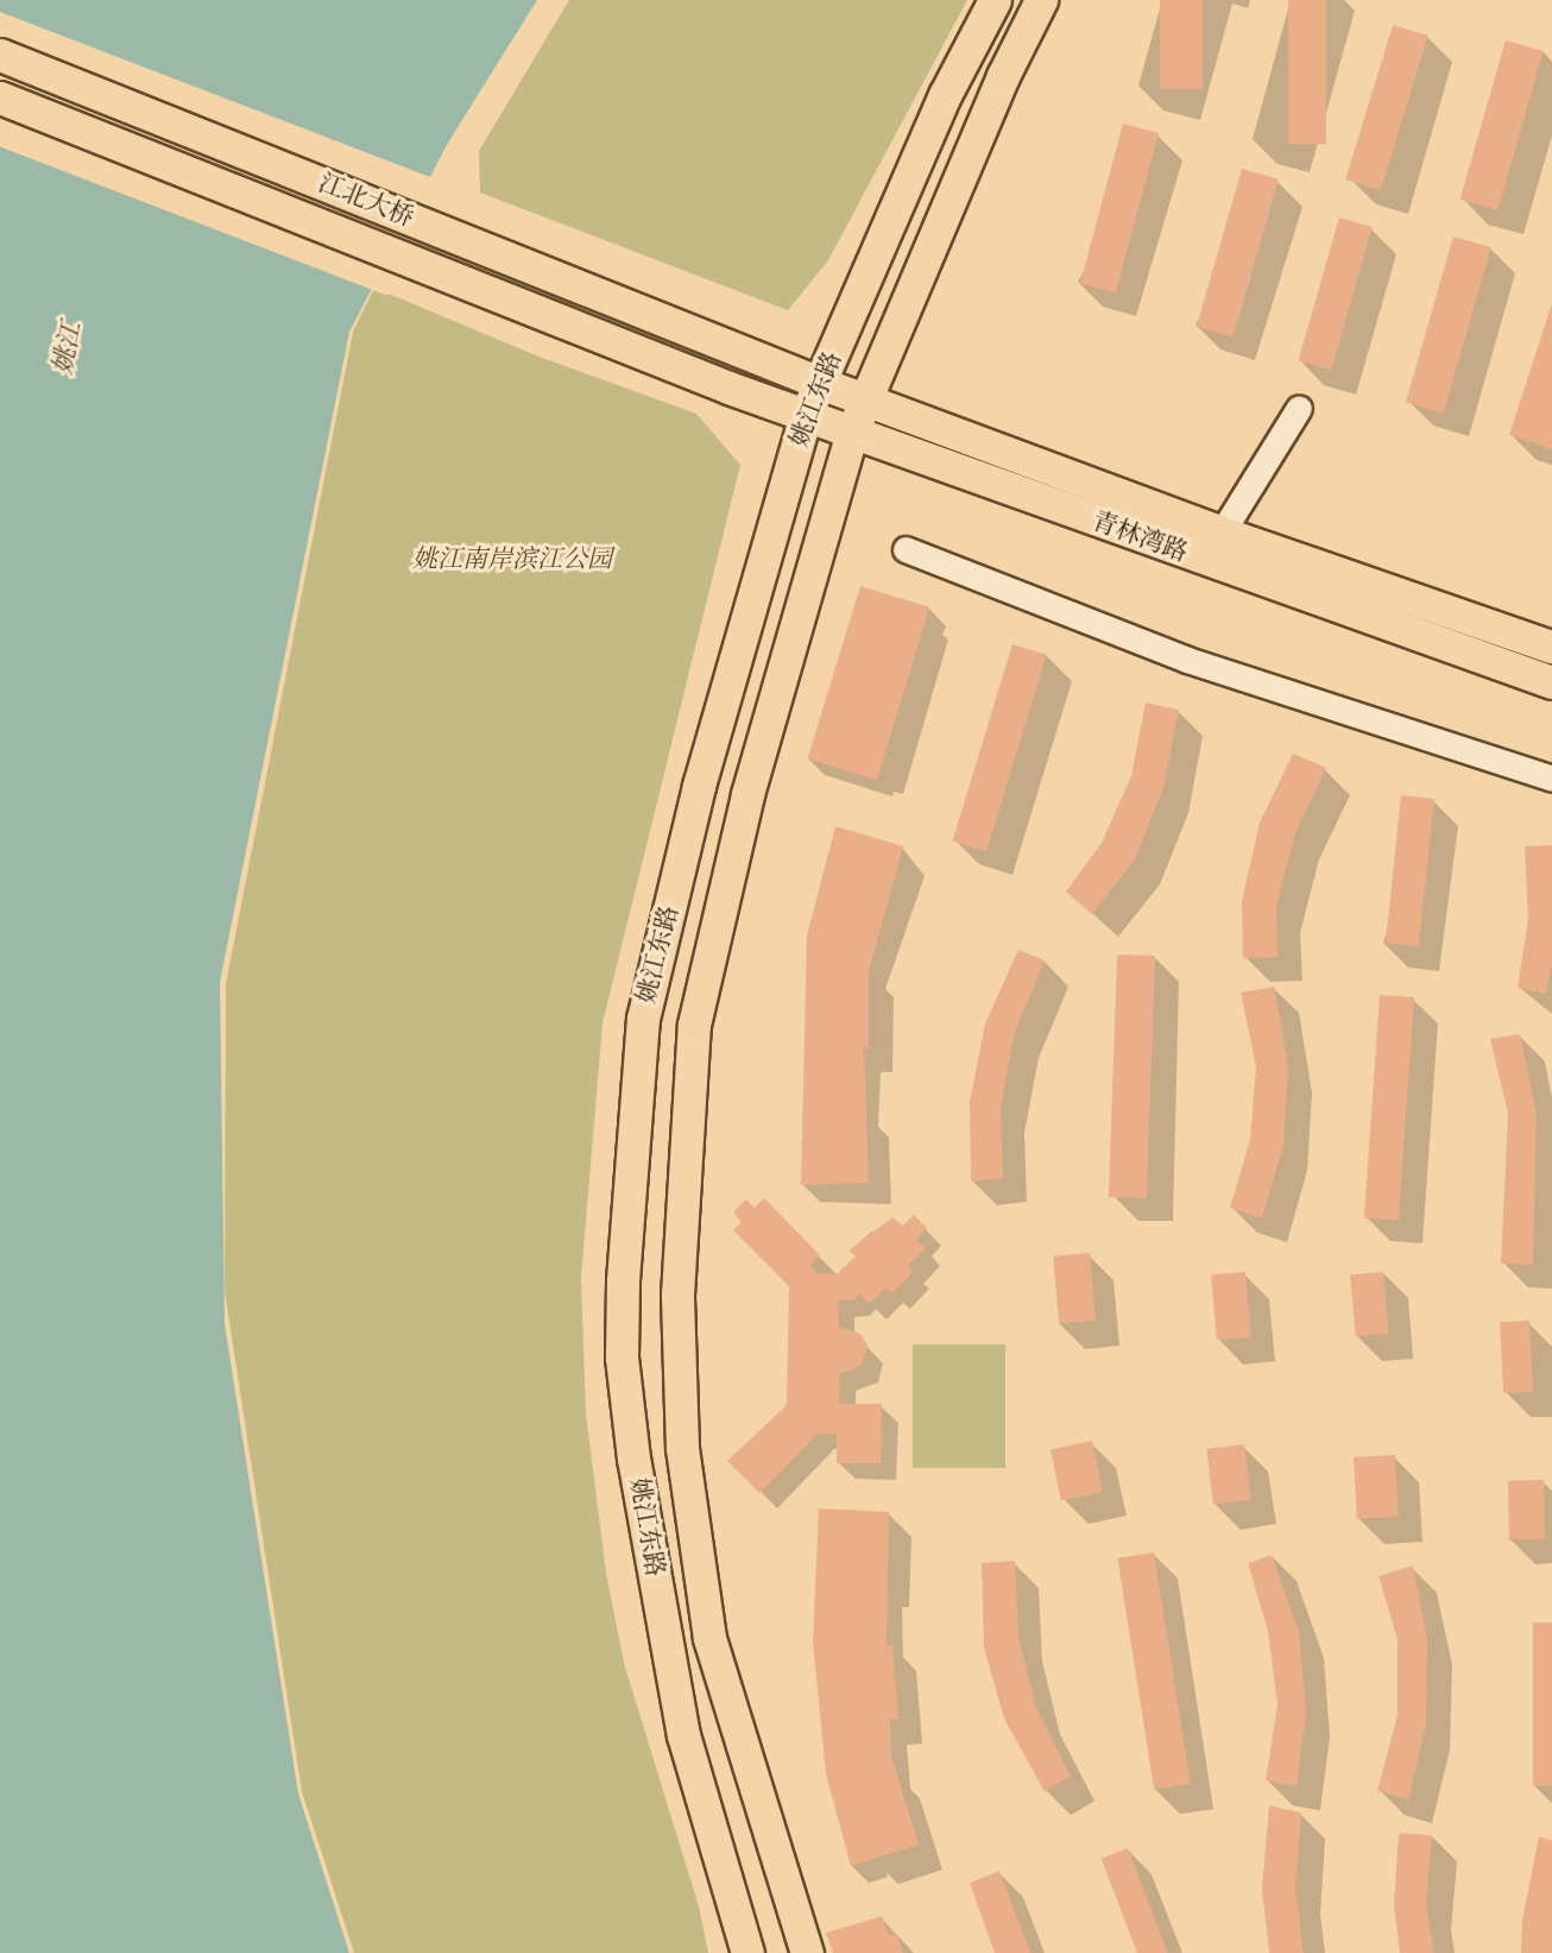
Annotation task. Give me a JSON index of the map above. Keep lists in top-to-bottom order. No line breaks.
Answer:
{"streets":{"main road":["江北大桥","姚江东路","青林湾路"]},"crossings":[["江北大桥","青林湾路"],["姚江东路","青林湾路"]],"water":["姚江"],"parks":["姚江南岸滨江公园"]}
